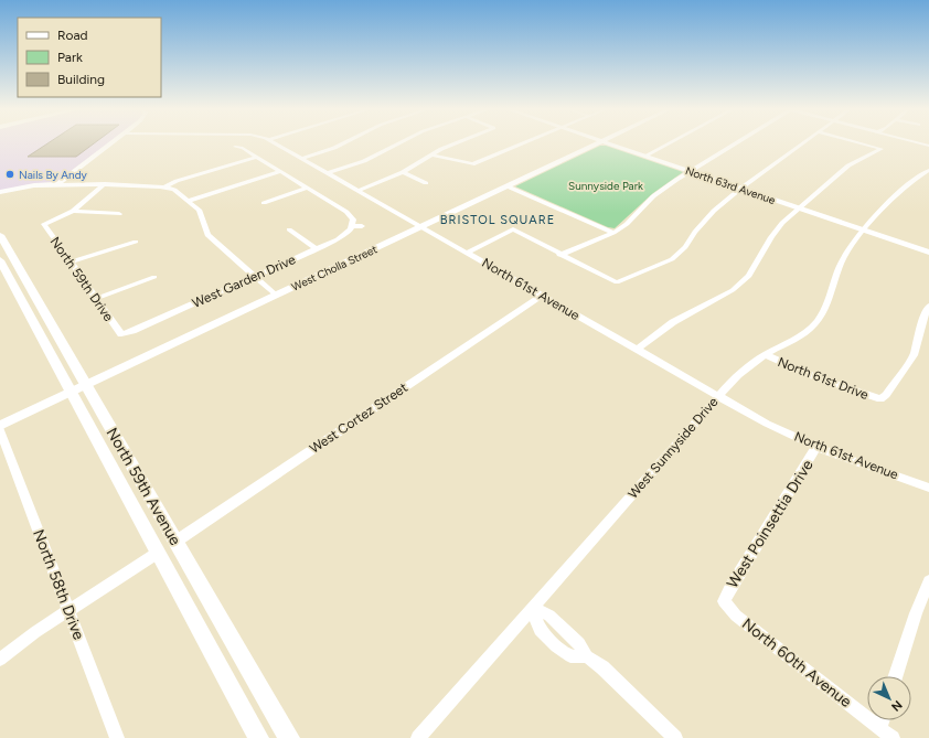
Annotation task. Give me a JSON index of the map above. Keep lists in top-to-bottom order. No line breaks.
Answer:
{"streets":{"main road":["North 59th Avenue"],"street":["North 63rd Avenue","West Cholla Street","North 59th Drive","West Garden Drive","North 61st Avenue","North 61st Drive","West Cortez Street","West Sunnyside Drive","West Poinsettia Drive","North 58th Drive","North 60th Avenue"]},"crossings":[["North 63rd Avenue","West Sunnyside Drive"],["West Cholla Street","North 61st Avenue"],["West Cholla Street","North 59th Avenue"],["North 59th Drive","West Garden Drive"],["North 61st Avenue","West Cortez Street"],["North 61st Avenue","West Sunnyside Drive"],["North 61st Avenue","West Poinsettia Drive"],["North 61st Drive","West Sunnyside Drive"],["West Cortez Street","North 59th Avenue"],["West Poinsettia Drive","North 60th Avenue"]],"districts":["BRISTOL SQUARE"],"parks":["Sunnyside Park"],"places":["Nails By Andy"],"legend":["Road","Park","Building"],"north":"bottom right"}
